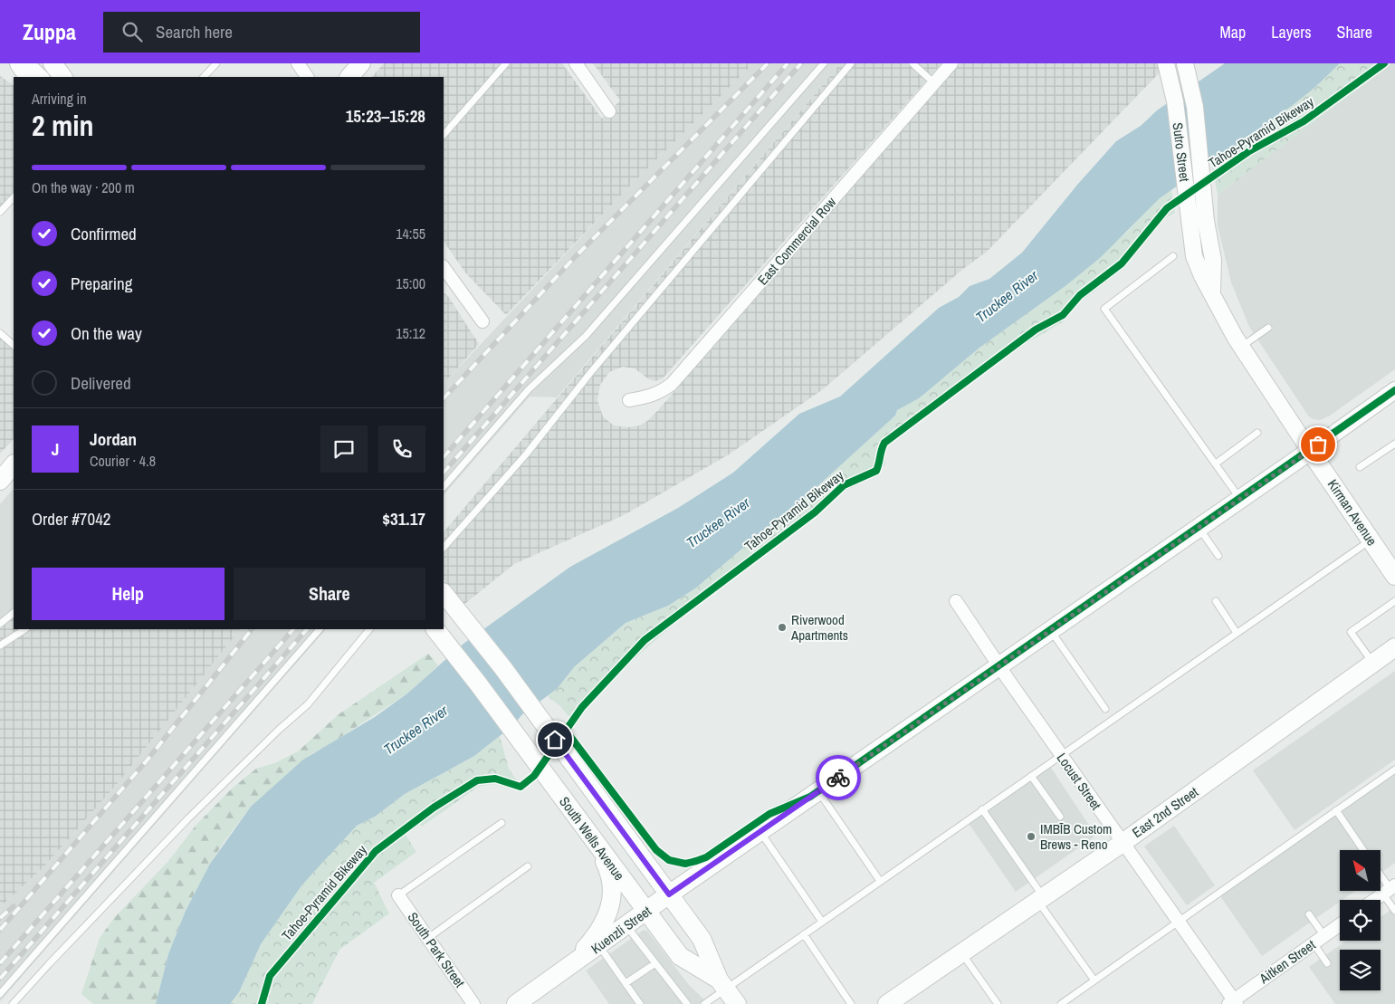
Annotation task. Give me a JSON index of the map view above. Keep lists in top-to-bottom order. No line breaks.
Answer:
{"streets":{"main road":["Kirman Avenue","East 2nd Street","South Wells Avenue","Kuenzli Street"],"street":["Sutro Street","East Commercial Row","Locust Street","South Park Street","Aitken Street"],"cycle path":["Tahoe-Pyramid Bikeway"]},"crossings":[["Sutro Street","Kirman Avenue"],["Sutro Street","Kuenzli Street"],["Kirman Avenue","Kuenzli Street"],["Locust Street","East 2nd Street"],["Locust Street","Kuenzli Street"],["Locust Street","Aitken Street"],["South Wells Avenue","Kuenzli Street"]],"water":["Truckee River"],"places":["Riverwood Apartments","IMBĪB Custom Brews - Reno"],"north":"top left","page":{"header":"Zuppa","search":"Search here","nav":["Map","Layers","Share"],"heading":["2 min","Arriving in","15:23–15:28"],"panel":["Jordan","Courier · 4.8","Order #7042","$31.17"],"bar":"On the way · 200 m","list":[["Confirmed","14:55"],["Preparing","15:00"],["On the way","15:12"],"Delivered"],"round":"J","buttons":["Help","Share"]}}
